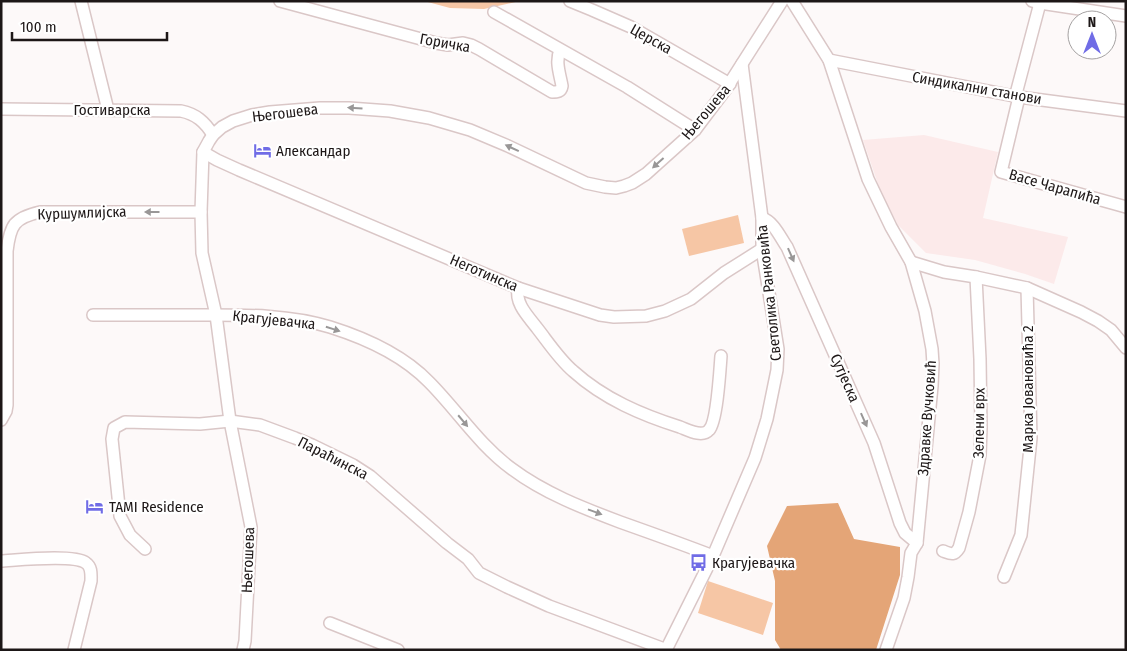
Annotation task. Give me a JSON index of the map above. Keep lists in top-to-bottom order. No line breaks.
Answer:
{"streets":{"street":["Церска","Горичка","Синдикални станови","Гостиварска","Његошева","Васе Чарапића","Куршумлијска","Неготинска","Светолика Ранковића","Крагујевачка","Сутјеска","Марка Јовановића 2","Здравке Вучковић","Зелени врх","Параћинска"]},"crossings":[["Церска","Његошева"],["Синдикални станови","Васе Чарапића"],["Синдикални станови","Здравке Вучковић"],["Гостиварска","Његошева"],["Његошева","Куршумлијска"],["Његошева","Неготинска"],["Његошева","Светолика Ранковића"],["Његошева","Крагујевачка"],["Његошева","Параћинска"],["Неготинска","Светолика Ранковића"],["Светолика Ранковића","Крагујевачка"],["Светолика Ранковића","Сутјеска"],["Светолика Ранковића","Параћинска"],["Сутјеска","Здравке Вучковић"]],"one_way":["Његошева","Крагујевачка","Сутјеска"],"places":{"hotel":["Александар","TAMI Residence"],"bus stop":["Крагујевачка"]},"scale_bar":"100 m","north":"top"}
